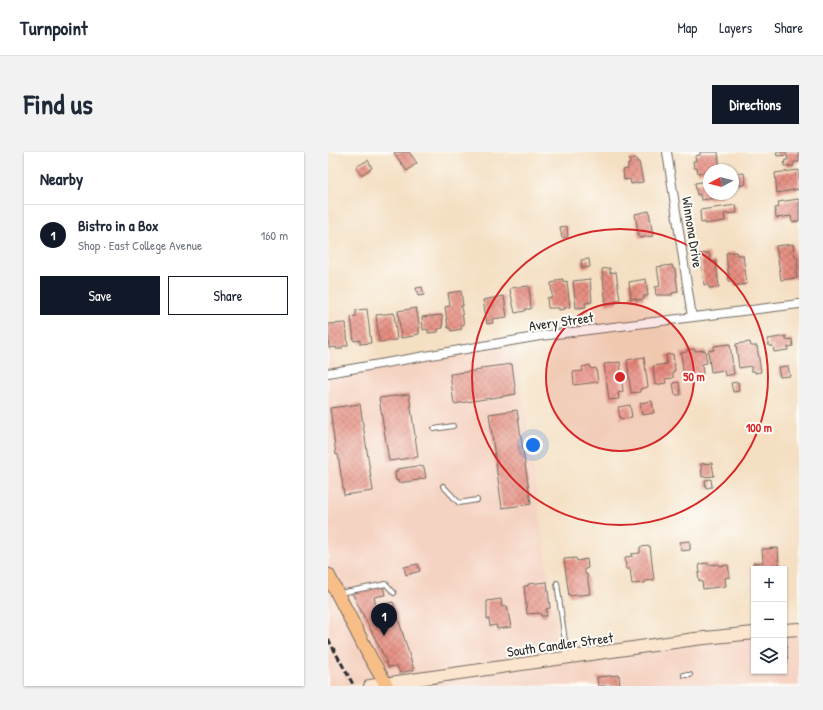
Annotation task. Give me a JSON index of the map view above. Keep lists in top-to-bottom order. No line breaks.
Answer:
{"streets":{"main road":["South Candler Street"],"street":["Winnona Drive","Avery Street"]},"crossings":[["Winnona Drive","Avery Street"]],"north":"left","page":{"header":"Turnpoint","nav":["Map","Layers","Share"],"title":"Find us","buttons":["Directions",["Save","Share"]],"heading":"Nearby","list":[{"mark":"1","name":"Bistro in a Box","note":"Shop · East College Avenue","value":"160 m"}],"map_buttons":["+","−"],"pins":"1"},"rings":["50 m","100 m"]}
